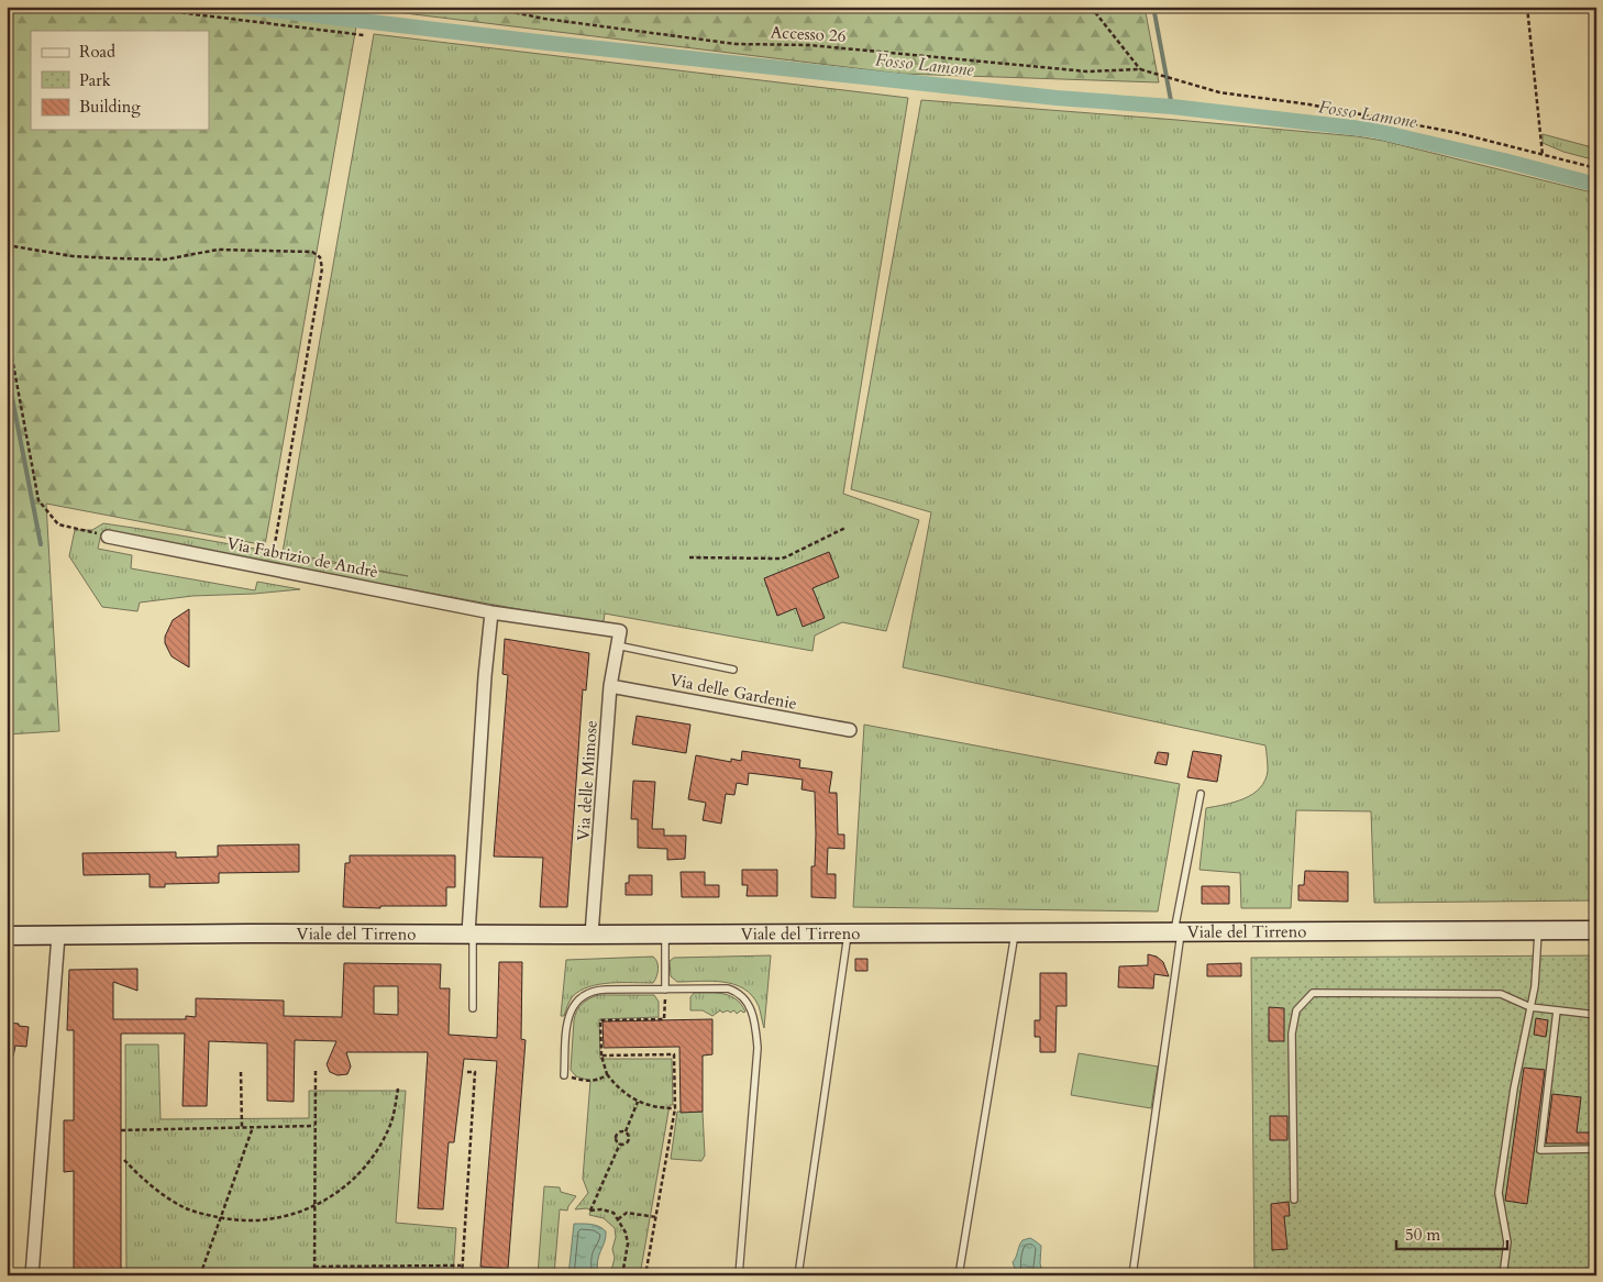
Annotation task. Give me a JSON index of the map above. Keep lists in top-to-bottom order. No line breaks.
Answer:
{"streets":{"main road":["Viale del Tirreno"],"street":["Via Fabrizio de Andrè","Via delle Gardenie","Via delle Mimose"],"path":["Accesso 26"]},"crossings":[["Via Fabrizio de Andrè","Via delle Mimose"],["Via delle Gardenie","Via delle Mimose"],["Via delle Mimose","Viale del Tirreno"]],"water":["Fosso Lamone"],"legend":["Road","Park","Building"],"scale_bar":"50 m"}
